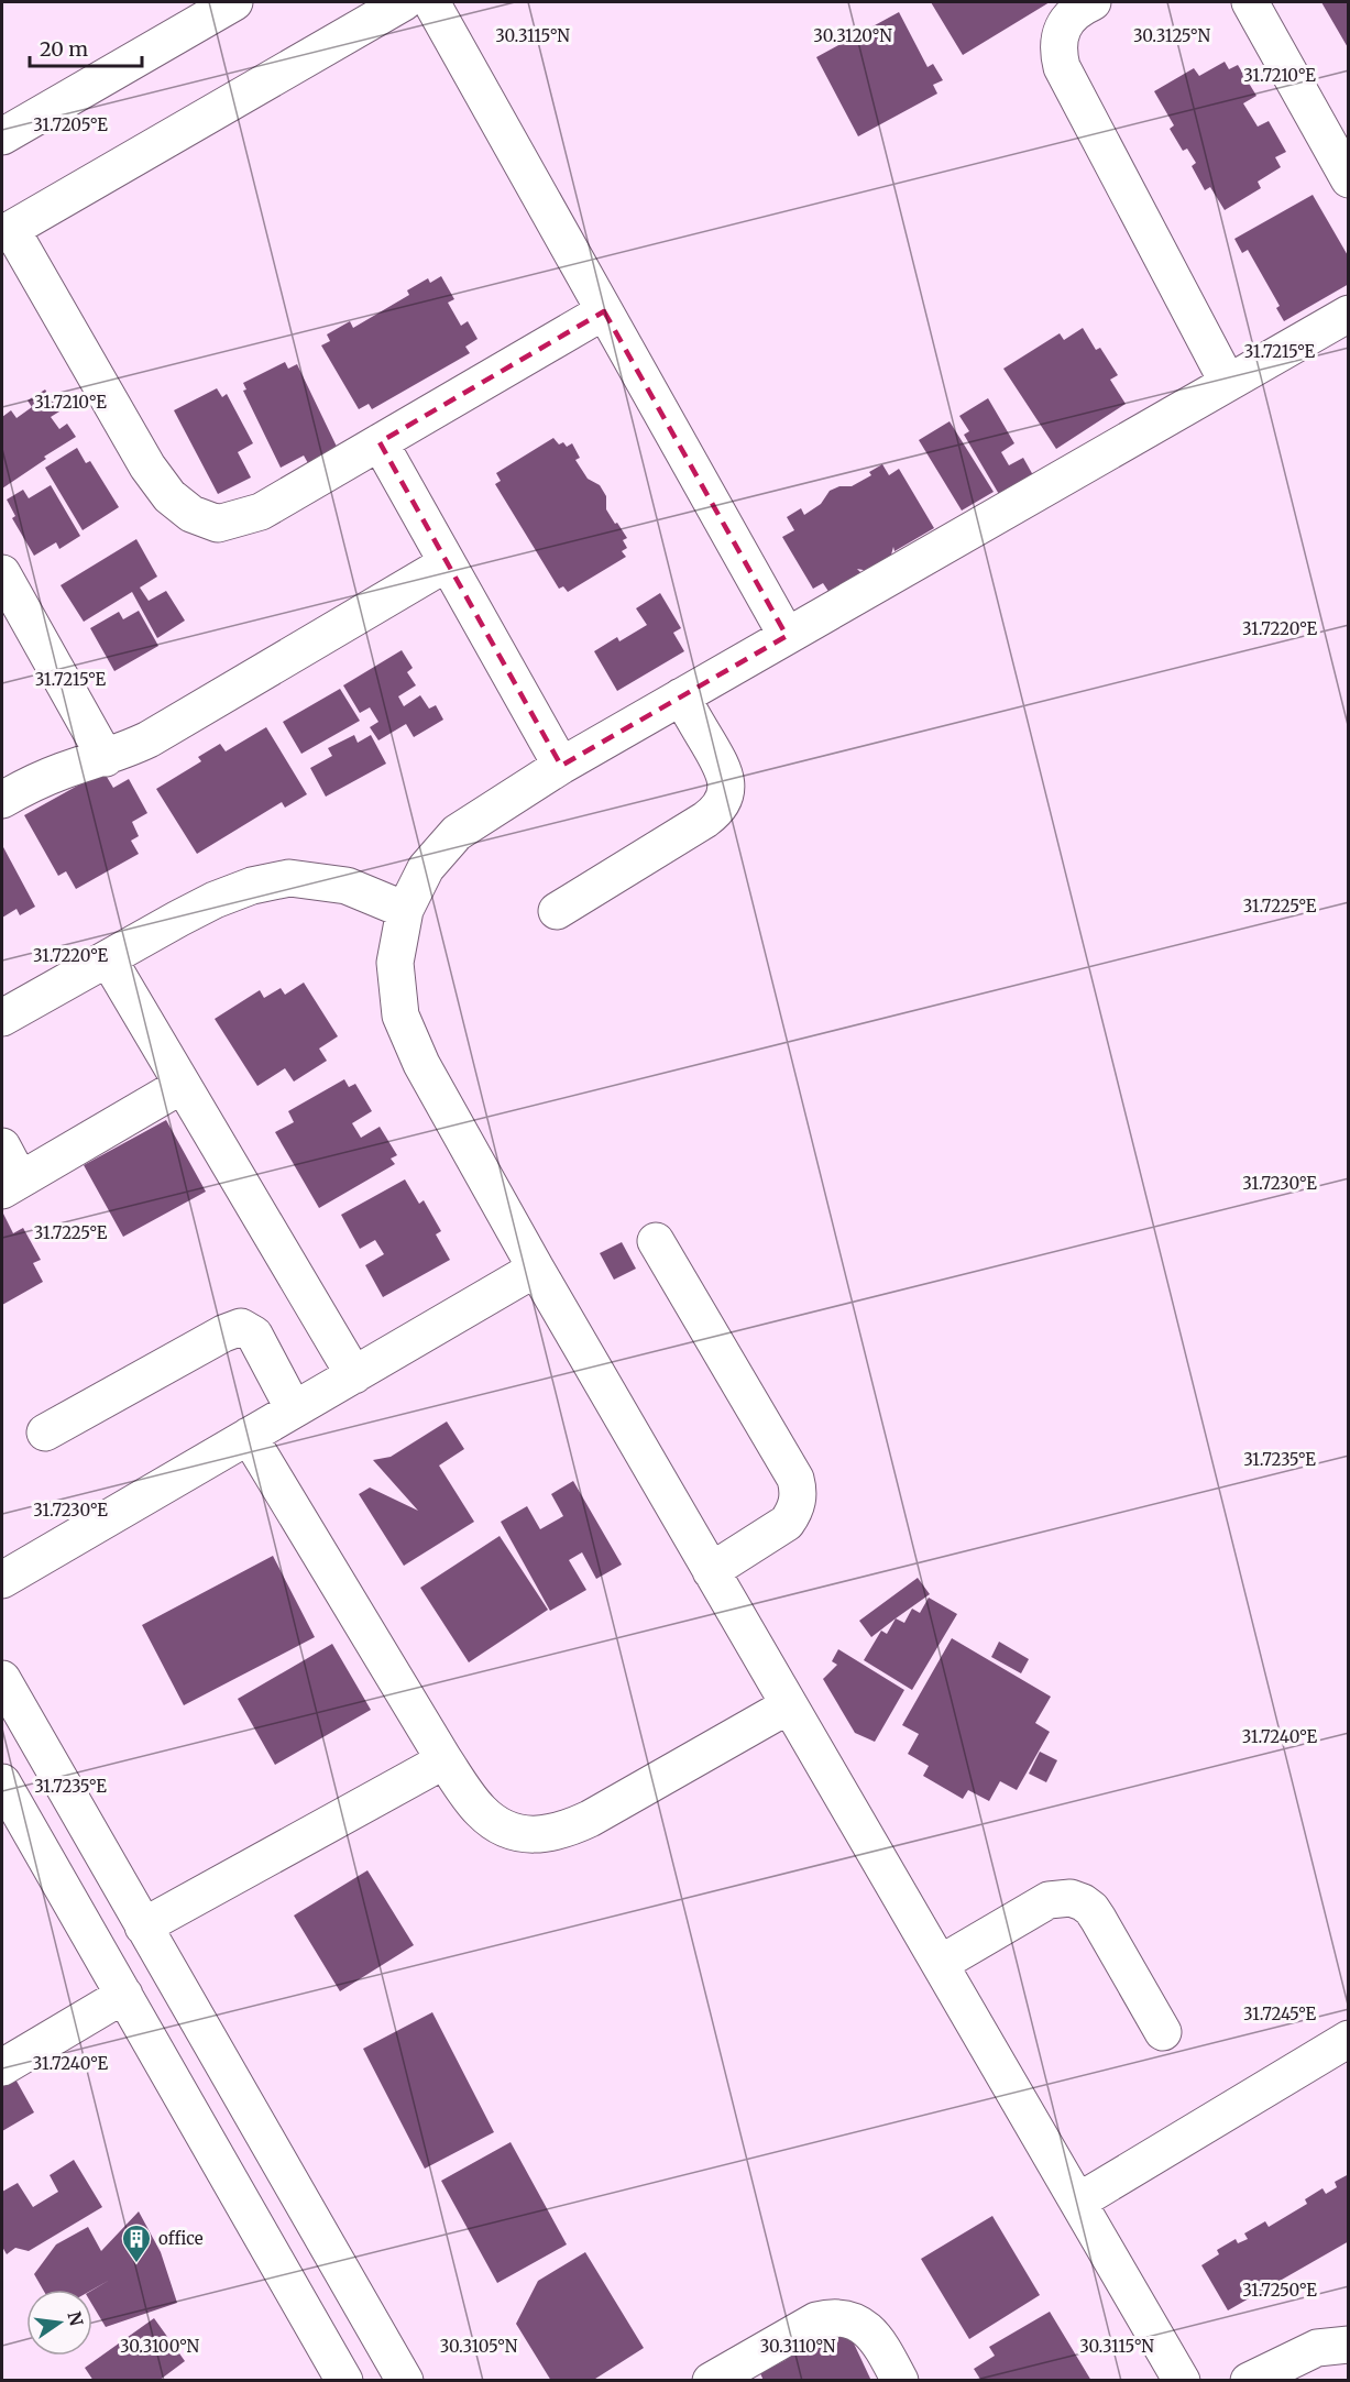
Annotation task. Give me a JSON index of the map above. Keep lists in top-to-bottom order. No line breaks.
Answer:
{"places":{"building":["office"]},"scale_bar":"20 m","north":"right","coordinates":["30.3115°N","30.3120°N","30.3125°N","31.7210°E","31.7205°E","31.7215°E","31.7220°E","31.7225°E","31.7230°E","31.7235°E","31.7240°E","31.7245°E","31.7250°E","30.3100°N","30.3105°N","30.3110°N"]}
